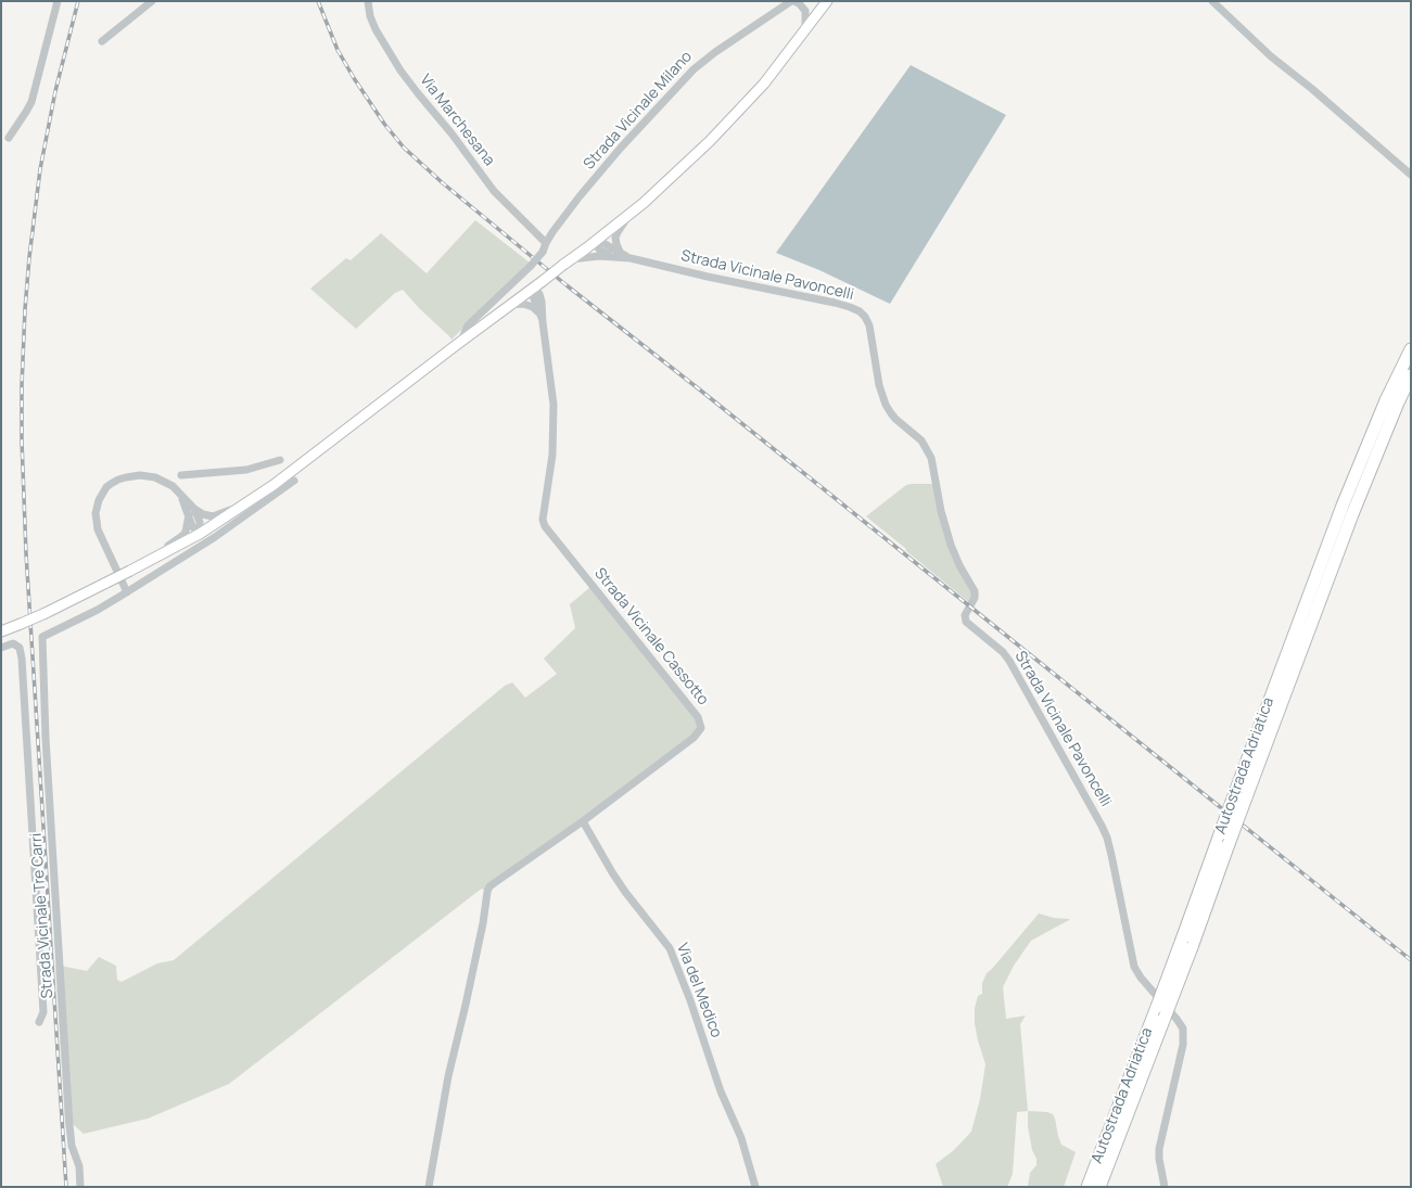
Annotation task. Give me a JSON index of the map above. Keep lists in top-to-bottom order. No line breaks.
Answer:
{"streets":{"highway":["Autostrada Adriatica"],"street":["Strada Vicinale Milano","Via Marchesana","Strada Vicinale Pavoncelli","Strada Vicinale Cassotto","Strada Vicinale Tre Carri","Via del Medico"]},"crossings":[["Strada Vicinale Milano","Via Marchesana"],["Strada Vicinale Cassotto","Via del Medico"]]}
